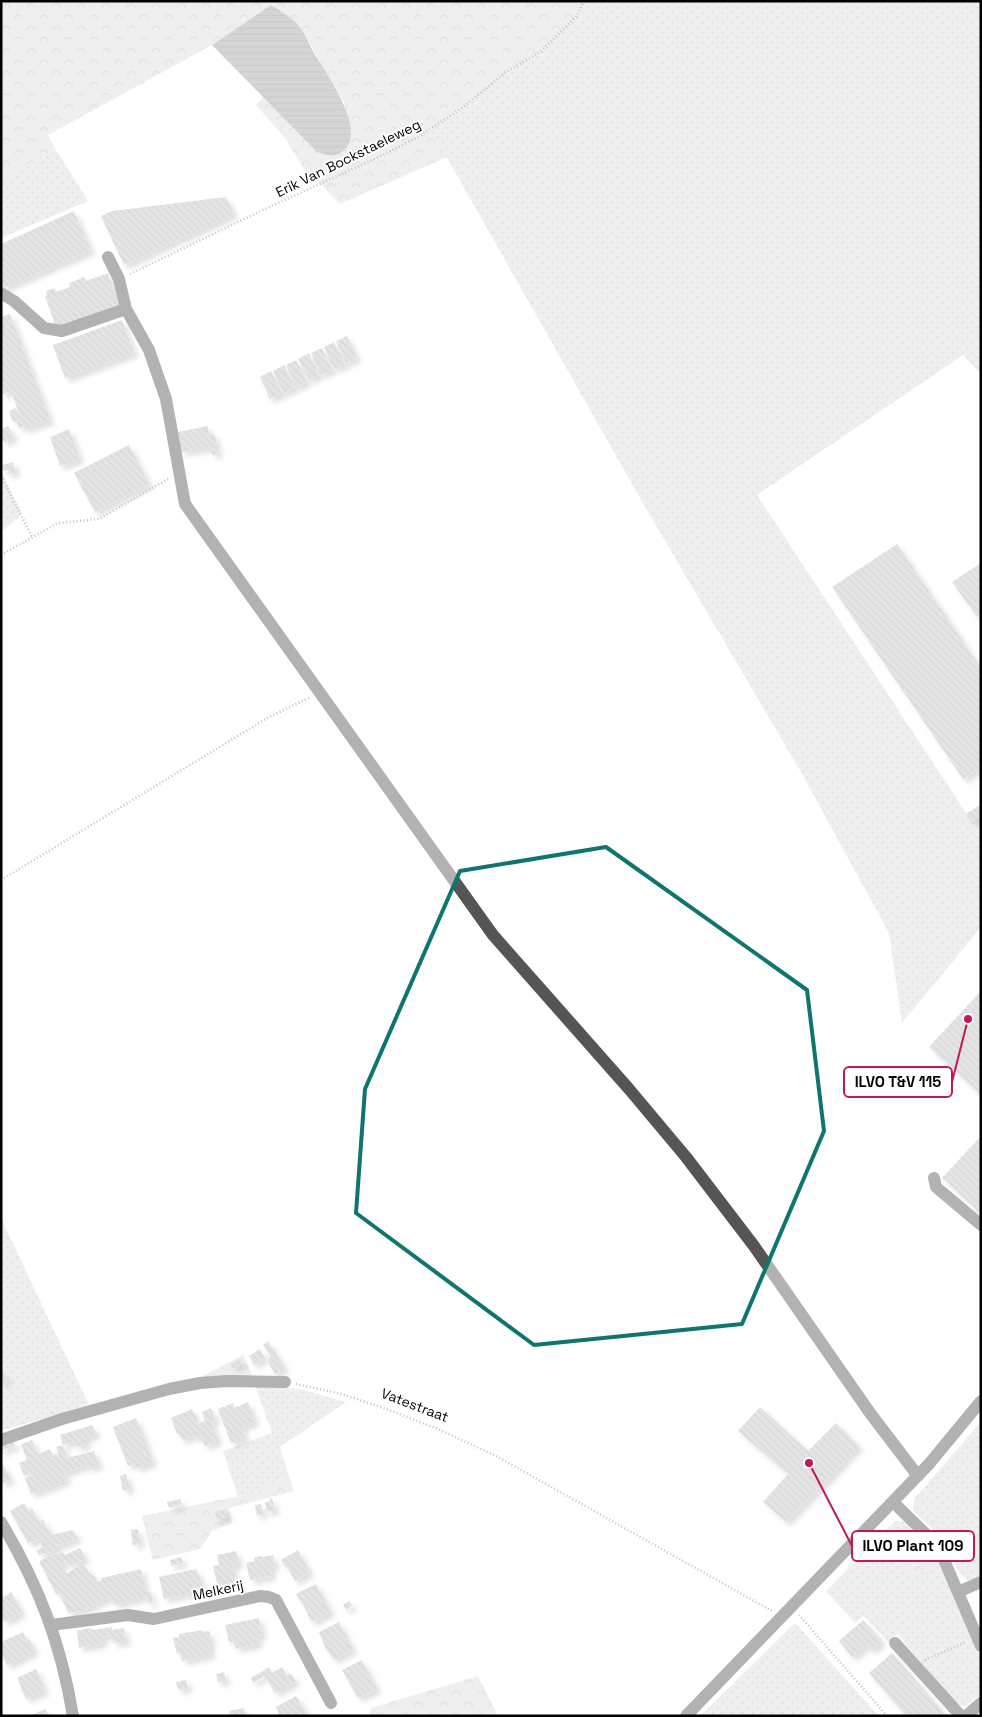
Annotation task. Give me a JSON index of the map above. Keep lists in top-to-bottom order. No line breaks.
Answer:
{"streets":{"street":["Melkerij"],"path":["Erik Van Bockstaeleweg","Vatestraat"]},"places":["ILVO T&V 115","ILVO Plant 109"]}
